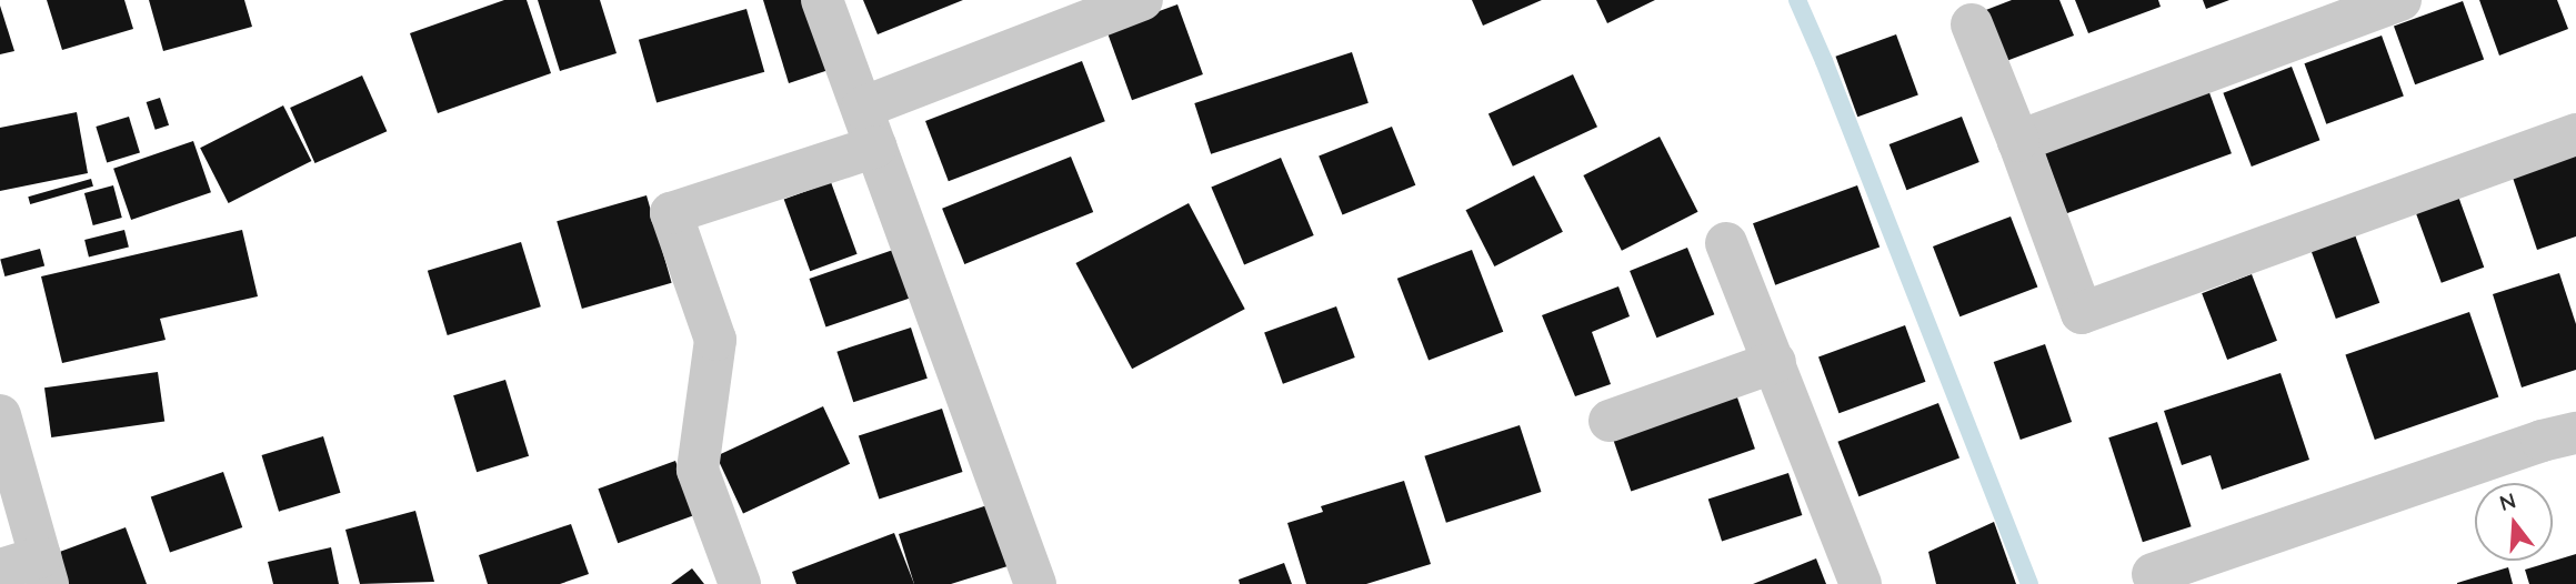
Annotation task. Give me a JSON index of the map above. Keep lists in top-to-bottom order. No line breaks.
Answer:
{"north":"top"}
